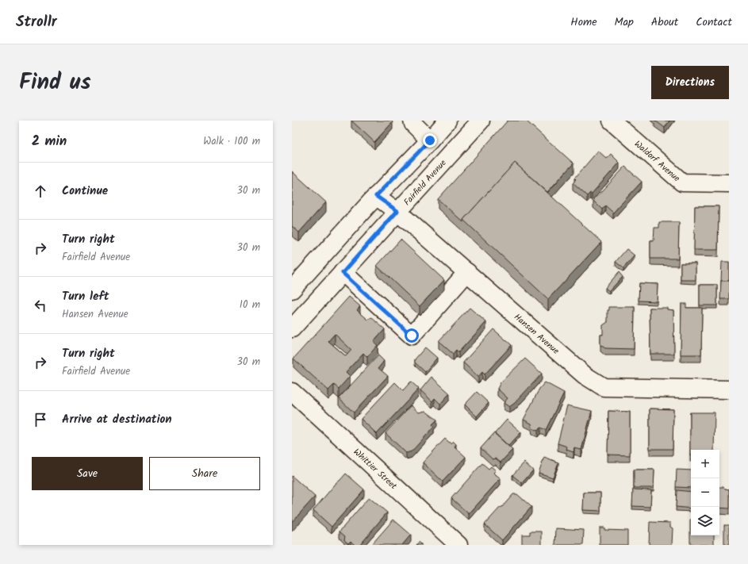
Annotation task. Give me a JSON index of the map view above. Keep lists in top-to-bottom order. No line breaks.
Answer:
{"streets":{"street":["Waldorf Avenue","Fairfield Avenue","Hansen Avenue","Whittier Street"]},"crossings":[["Fairfield Avenue","Hansen Avenue"]],"page":{"header":"Strollr","nav":["Home","Map","About","Contact"],"title":"Find us","buttons":["Directions",["Save","Share"]],"heading":["2 min","Walk · 100 m"],"list":[["Continue","30 m"],["Turn right","Fairfield Avenue","30 m"],["Turn left","Hansen Avenue","10 m"],["Turn right","Fairfield Avenue","30 m"],"Arrive at destination"],"map_buttons":["+","−"]}}
